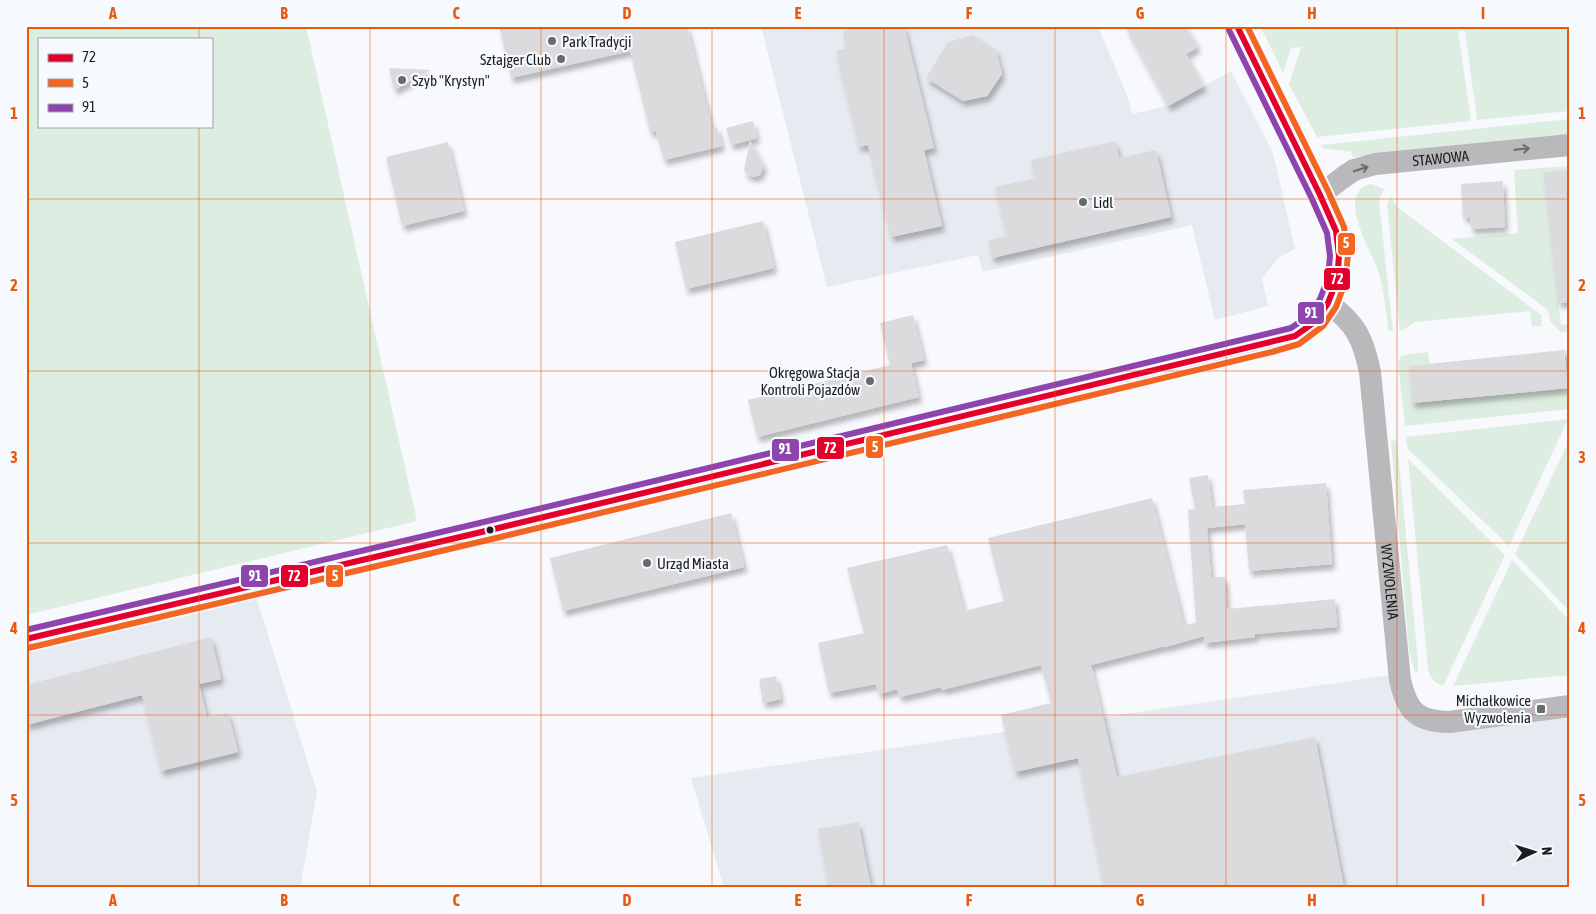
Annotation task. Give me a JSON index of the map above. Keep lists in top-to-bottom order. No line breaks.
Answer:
{"streets":{"street":["STAWOWA","WYZWOLENIA"]},"one_way":["STAWOWA"],"places":{"other":["Park Tradycji","Sztajger Club","Szyb \"Krystyn\"","Lidl","Okręgowa Stacja Kontroli Pojazdów","Urząd Miasta"],"transit":["Michałkowice Wyzwolenia"]},"lines":["transit line 72","transit line 5","transit line 91"],"legend":["72","5","91"],"north":"right","grid":{"columns":["A","B","C","D","E","F","G","H","I"],"rows":["1","2","3","4","5"]}}
